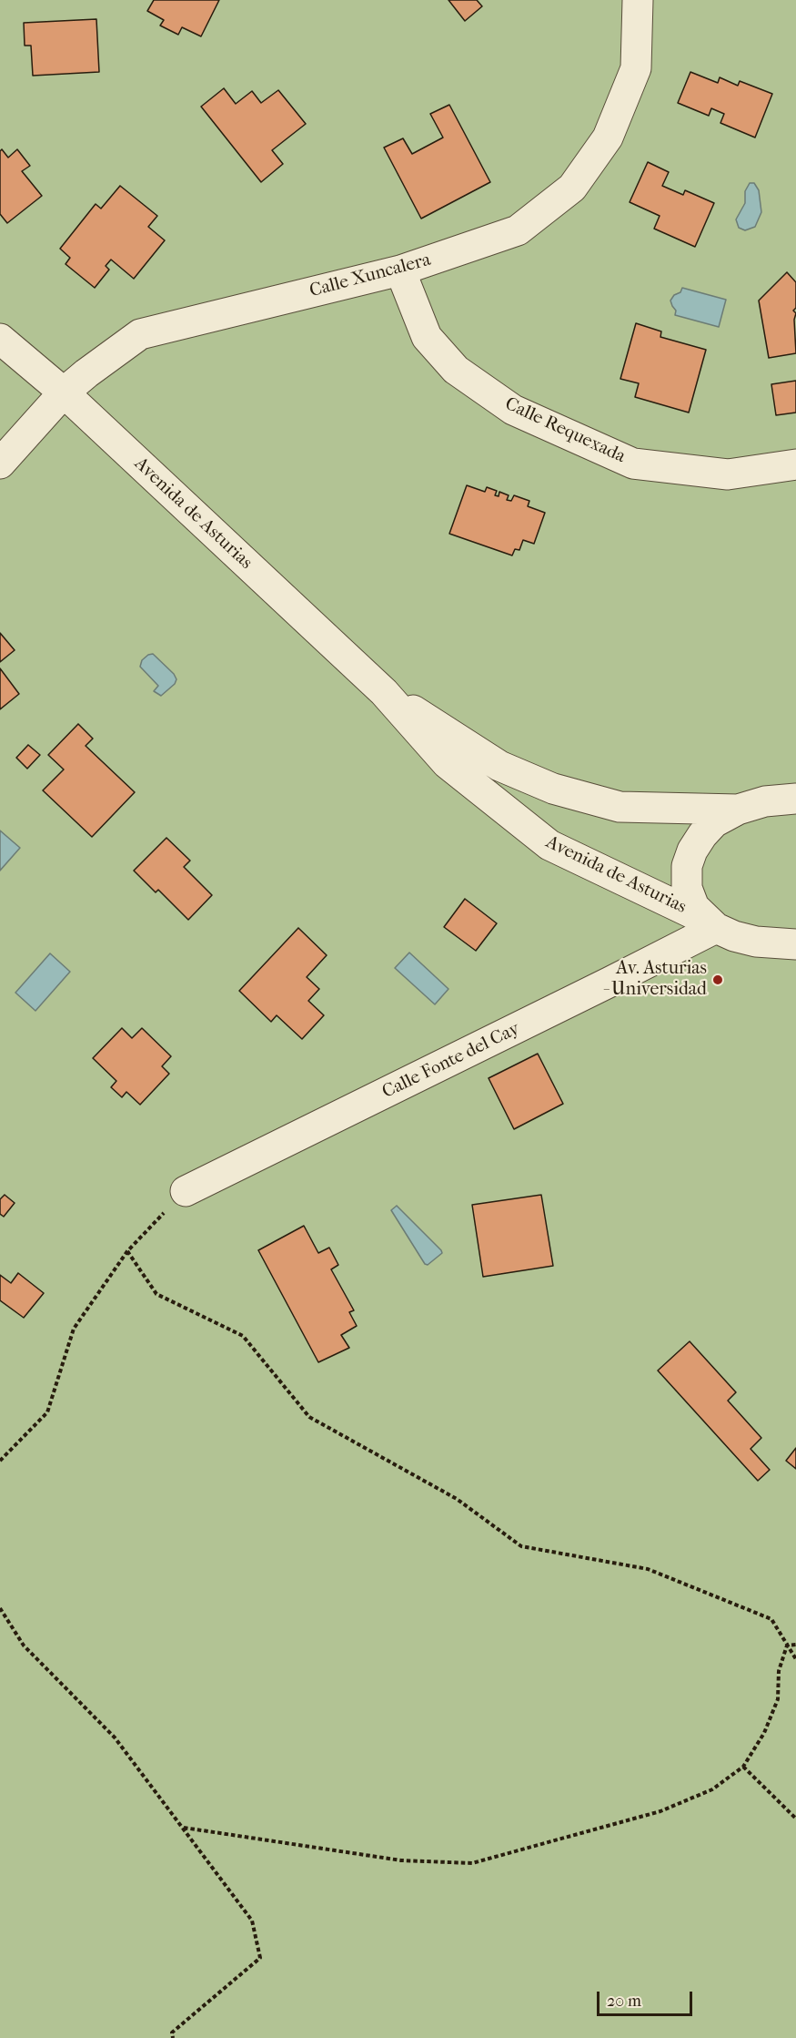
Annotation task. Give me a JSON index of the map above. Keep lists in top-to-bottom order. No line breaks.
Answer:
{"streets":{"street":["Calle Xuncalera","Calle Requexada","Avenida de Asturias","Calle Fonte del Cay"]},"crossings":[["Calle Xuncalera","Calle Requexada"],["Calle Xuncalera","Avenida de Asturias"],["Avenida de Asturias","Calle Fonte del Cay"]],"places":["Av. Asturias - Universidad"],"scale_bar":"20 m"}
